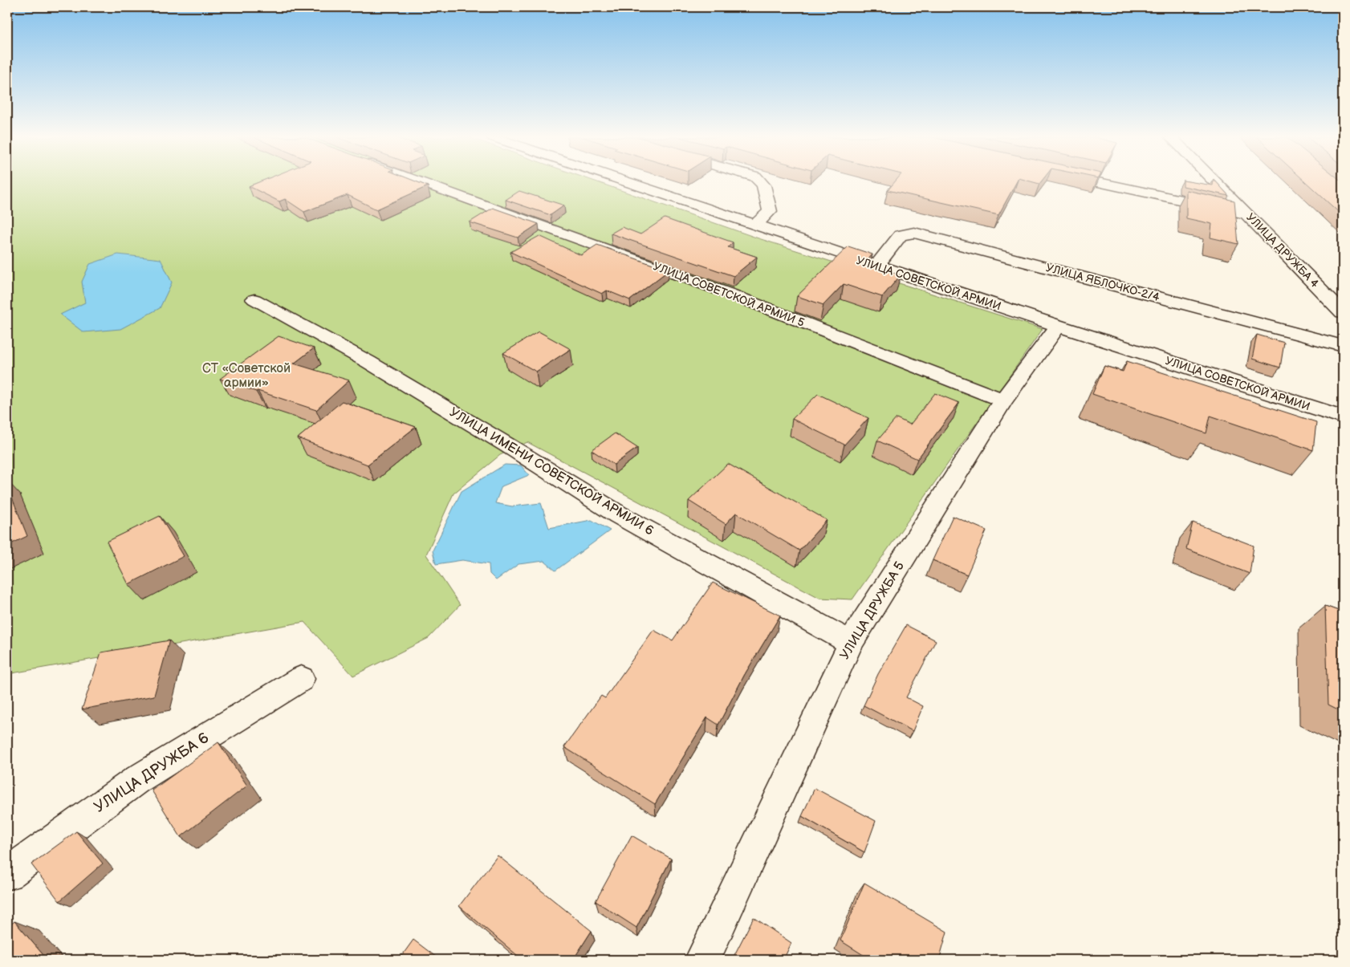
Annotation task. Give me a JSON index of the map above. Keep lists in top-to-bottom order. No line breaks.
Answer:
{"streets":{"street":["УЛИЦА ДРУЖБА 4","УЛИЦА ЯБЛОЧКО-2/4","УЛИЦА СОВЕТСКОЙ АРМИИ","УЛИЦА СОВЕТСКОЙ АРМИИ 5","УЛИЦА ИМЕНИ СОВЕТСКОЙ АРМИИ 6","УЛИЦА ДРУЖБА 5","УЛИЦА ДРУЖБА 6"]},"crossings":[["УЛИЦА ЯБЛОЧКО-2/4","УЛИЦА СОВЕТСКОЙ АРМИИ"],["УЛИЦА СОВЕТСКОЙ АРМИИ","УЛИЦА ДРУЖБА 5"],["УЛИЦА СОВЕТСКОЙ АРМИИ 5","УЛИЦА ДРУЖБА 5"],["УЛИЦА ИМЕНИ СОВЕТСКОЙ АРМИИ 6","УЛИЦА ДРУЖБА 5"]],"parks":["СТ «Советской армии»"]}
